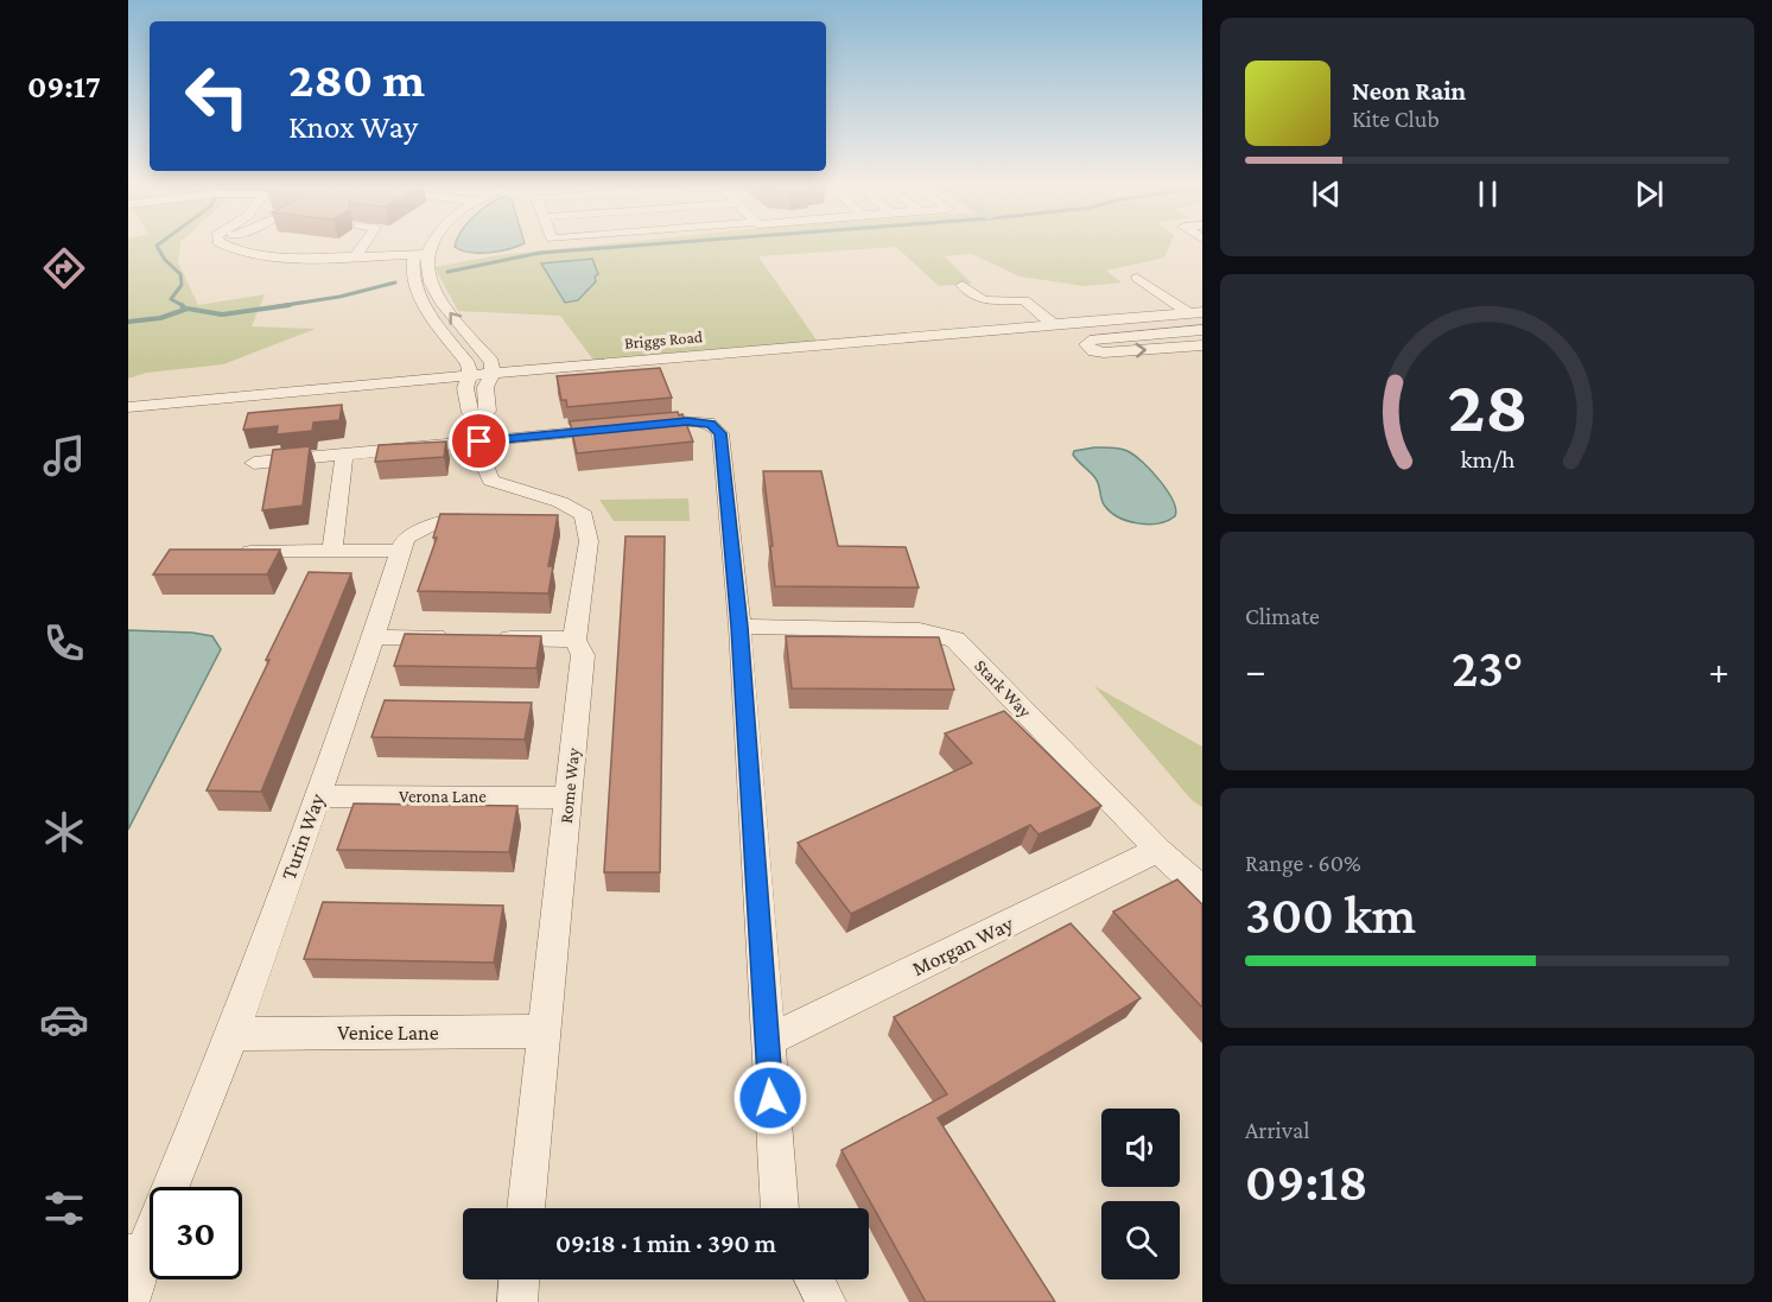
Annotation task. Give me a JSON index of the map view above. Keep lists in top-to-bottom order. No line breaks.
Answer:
{"streets":{"street":["Briggs Road","Stark Way","Rome Way","Verona Lane","Turin Way","Morgan Way","Venice Lane"]},"crossings":[["Stark Way","Morgan Way"],["Rome Way","Verona Lane"],["Rome Way","Venice Lane"],["Verona Lane","Turin Way"],["Turin Way","Venice Lane"]],"page":{"tabs":"09:17","turn":["280 m","Knox Way"],"song":["Neon Rain","Kite Club"],"tile":["Climate",["Range · 60%","300 km"],["Arrival","09:18"]],"heat":["−","23°","+"],"limit":"30","trip":"09:18 · 1 min · 390 m","gauge":["28","km/h"]}}
